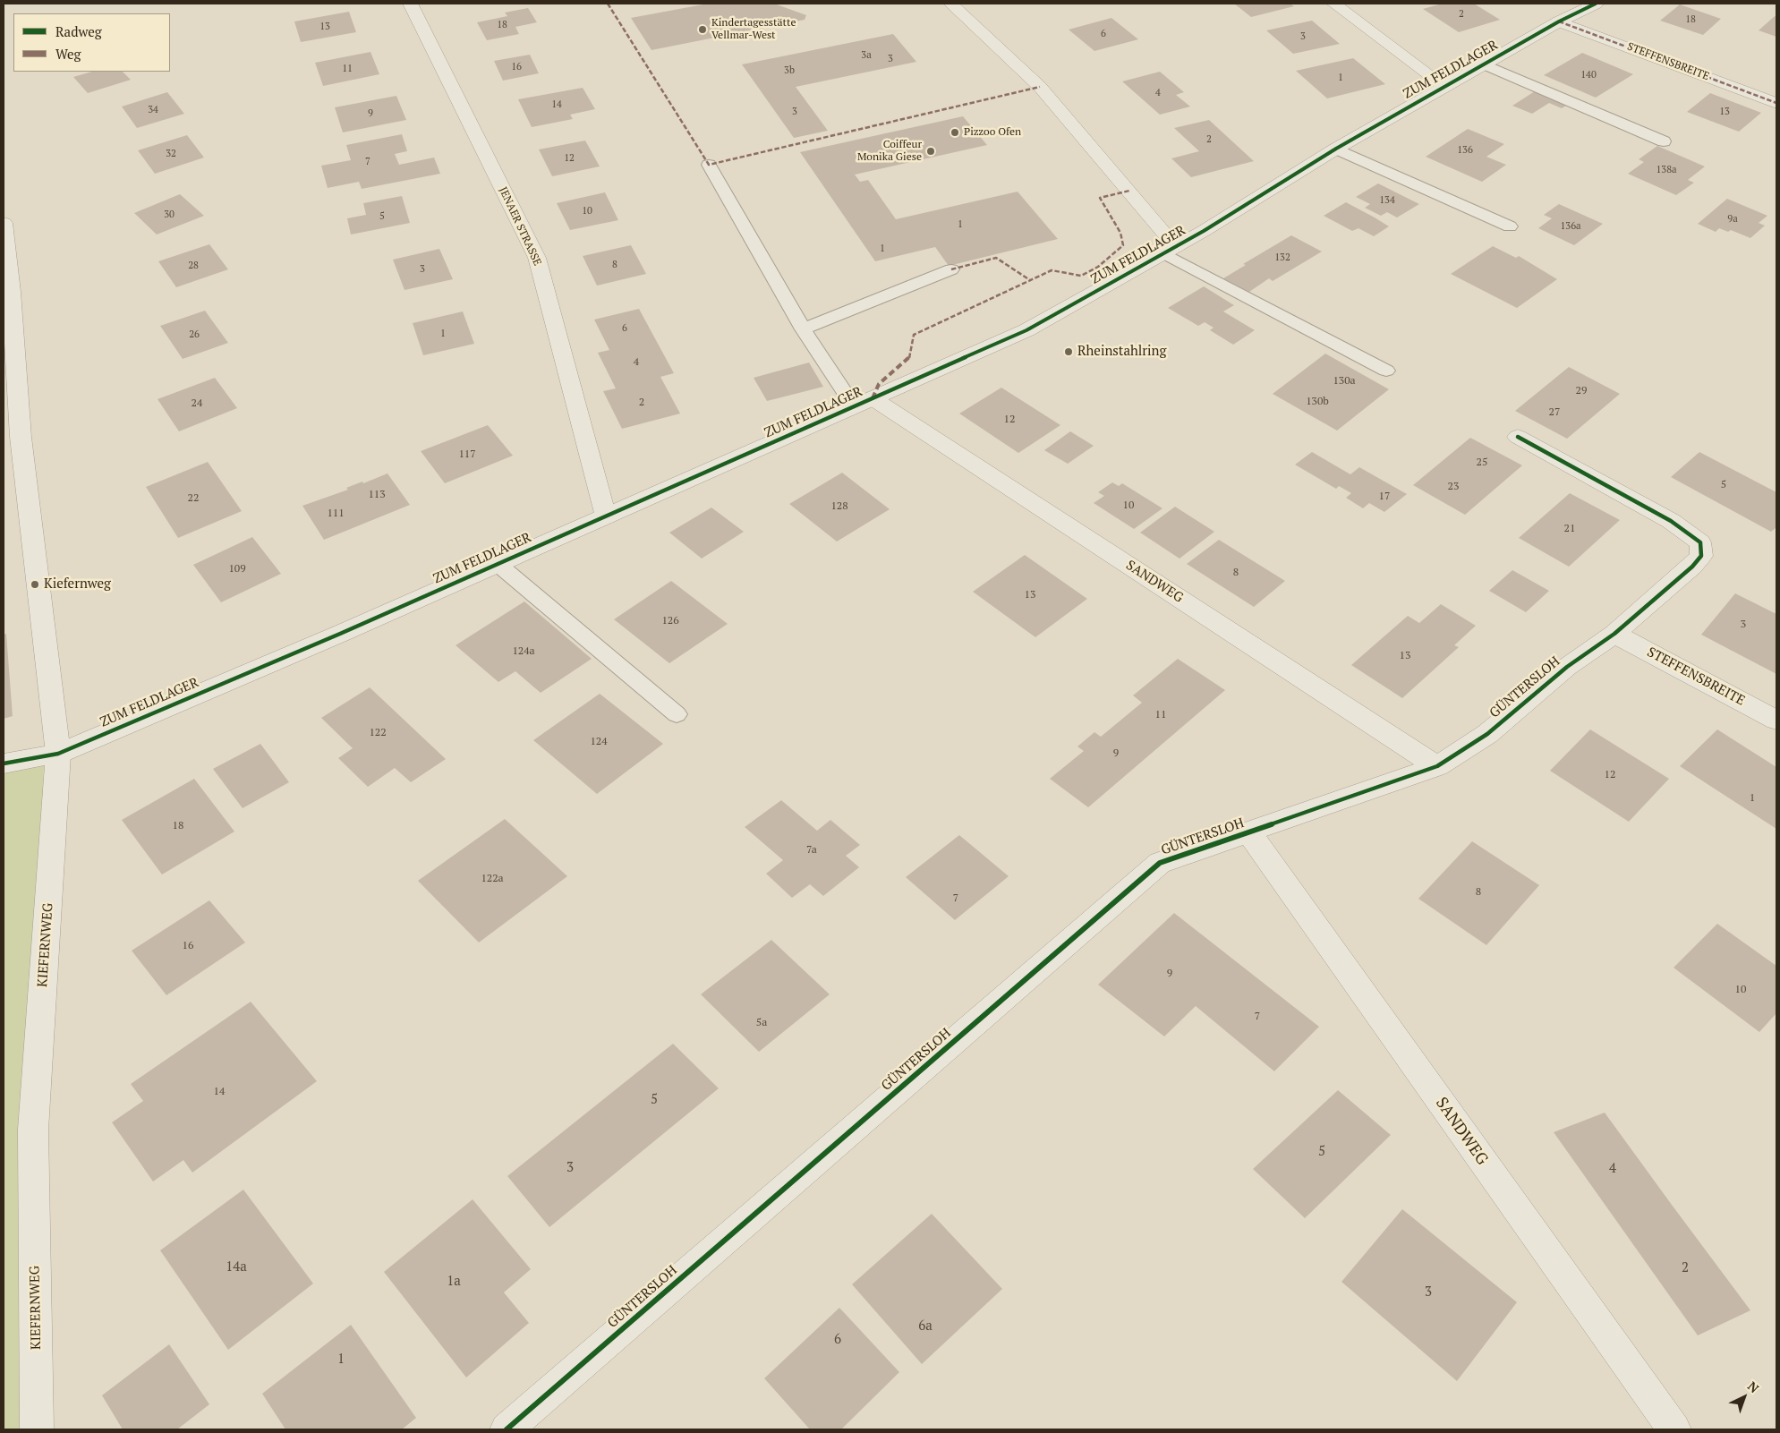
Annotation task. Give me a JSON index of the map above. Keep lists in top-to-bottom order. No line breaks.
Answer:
{"streets":{"street":["STEFFENSBREITE","ZUM FELDLAGER","JENAER STRASSE","SANDWEG","GÜNTERSLOH","KIEFERNWEG"]},"crossings":[["STEFFENSBREITE","ZUM FELDLAGER"],["STEFFENSBREITE","GÜNTERSLOH"],["ZUM FELDLAGER","JENAER STRASSE"],["ZUM FELDLAGER","SANDWEG"],["ZUM FELDLAGER","KIEFERNWEG"],["SANDWEG","GÜNTERSLOH"]],"places":["Kindertagesstätte Vellmar-West","Pizzoo Ofen","Coiffeur Monika Giese","Rheinstahlring","Kiefernweg"],"house_numbers":["2","18","18","13","6","3","3a","3","16","11","3b","140","1","4","14","34","3","13","9","2","136","32","12","7","138a","134","10","30","5","9a","1","136a","1","132","8","28","3","6","1","26","4","130a","29","130b","2","24","27","12","117","25","5","23","113","17","22","10","128","111","21","109","8","13","126","3","124a","13","11","122","124","9","12","1","18","7a","122a","8","7","16","9","10","7","5a","14","5","5","3","4","14a","2","1a","3","6a","6","1"],"legend":["Radweg","Weg"],"north":"top right"}
